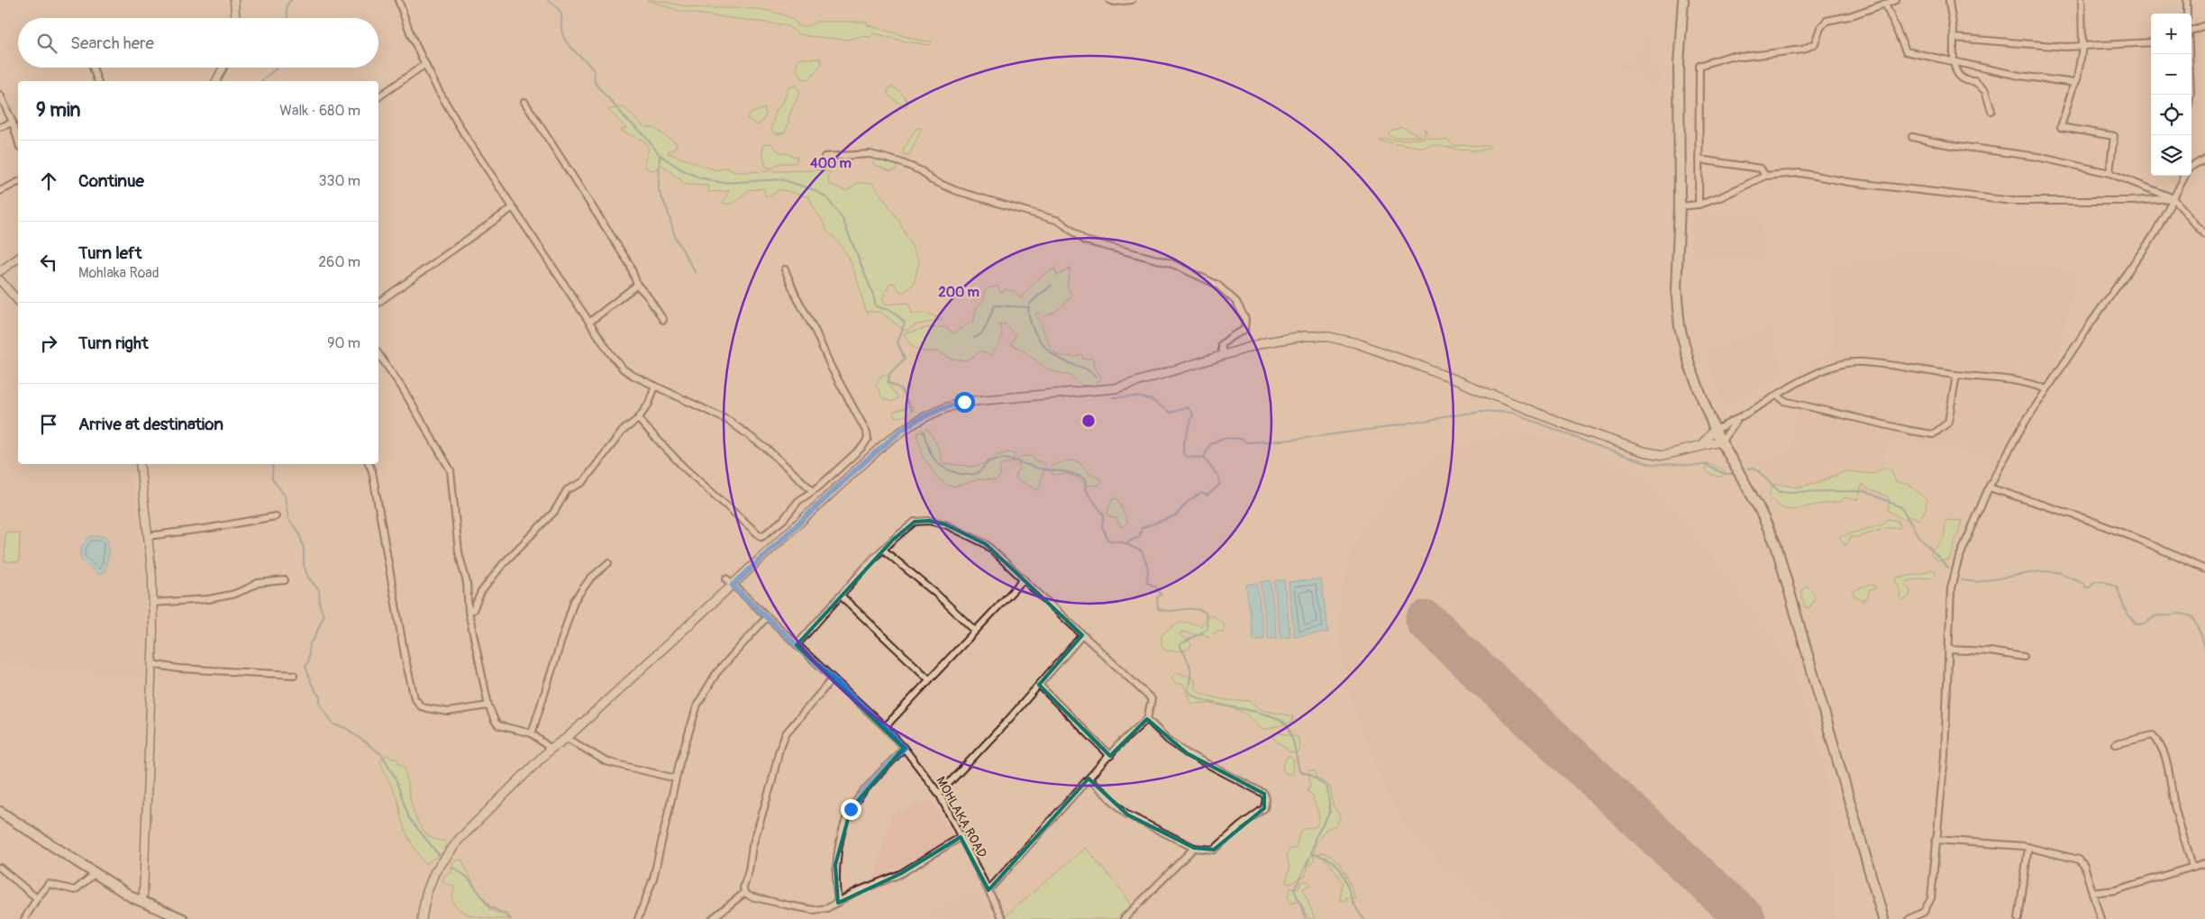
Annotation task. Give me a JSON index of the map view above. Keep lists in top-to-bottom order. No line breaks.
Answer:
{"streets":{"street":["MOHLAKA ROAD"]},"page":{"map_buttons":["+","−"],"search":"Search here","heading":["9 min","Walk · 680 m"],"list":[["Continue","330 m"],["Turn left","Mohlaka Road","260 m"],["Turn right","90 m"],"Arrive at destination"]},"rings":["400 m","200 m"]}
